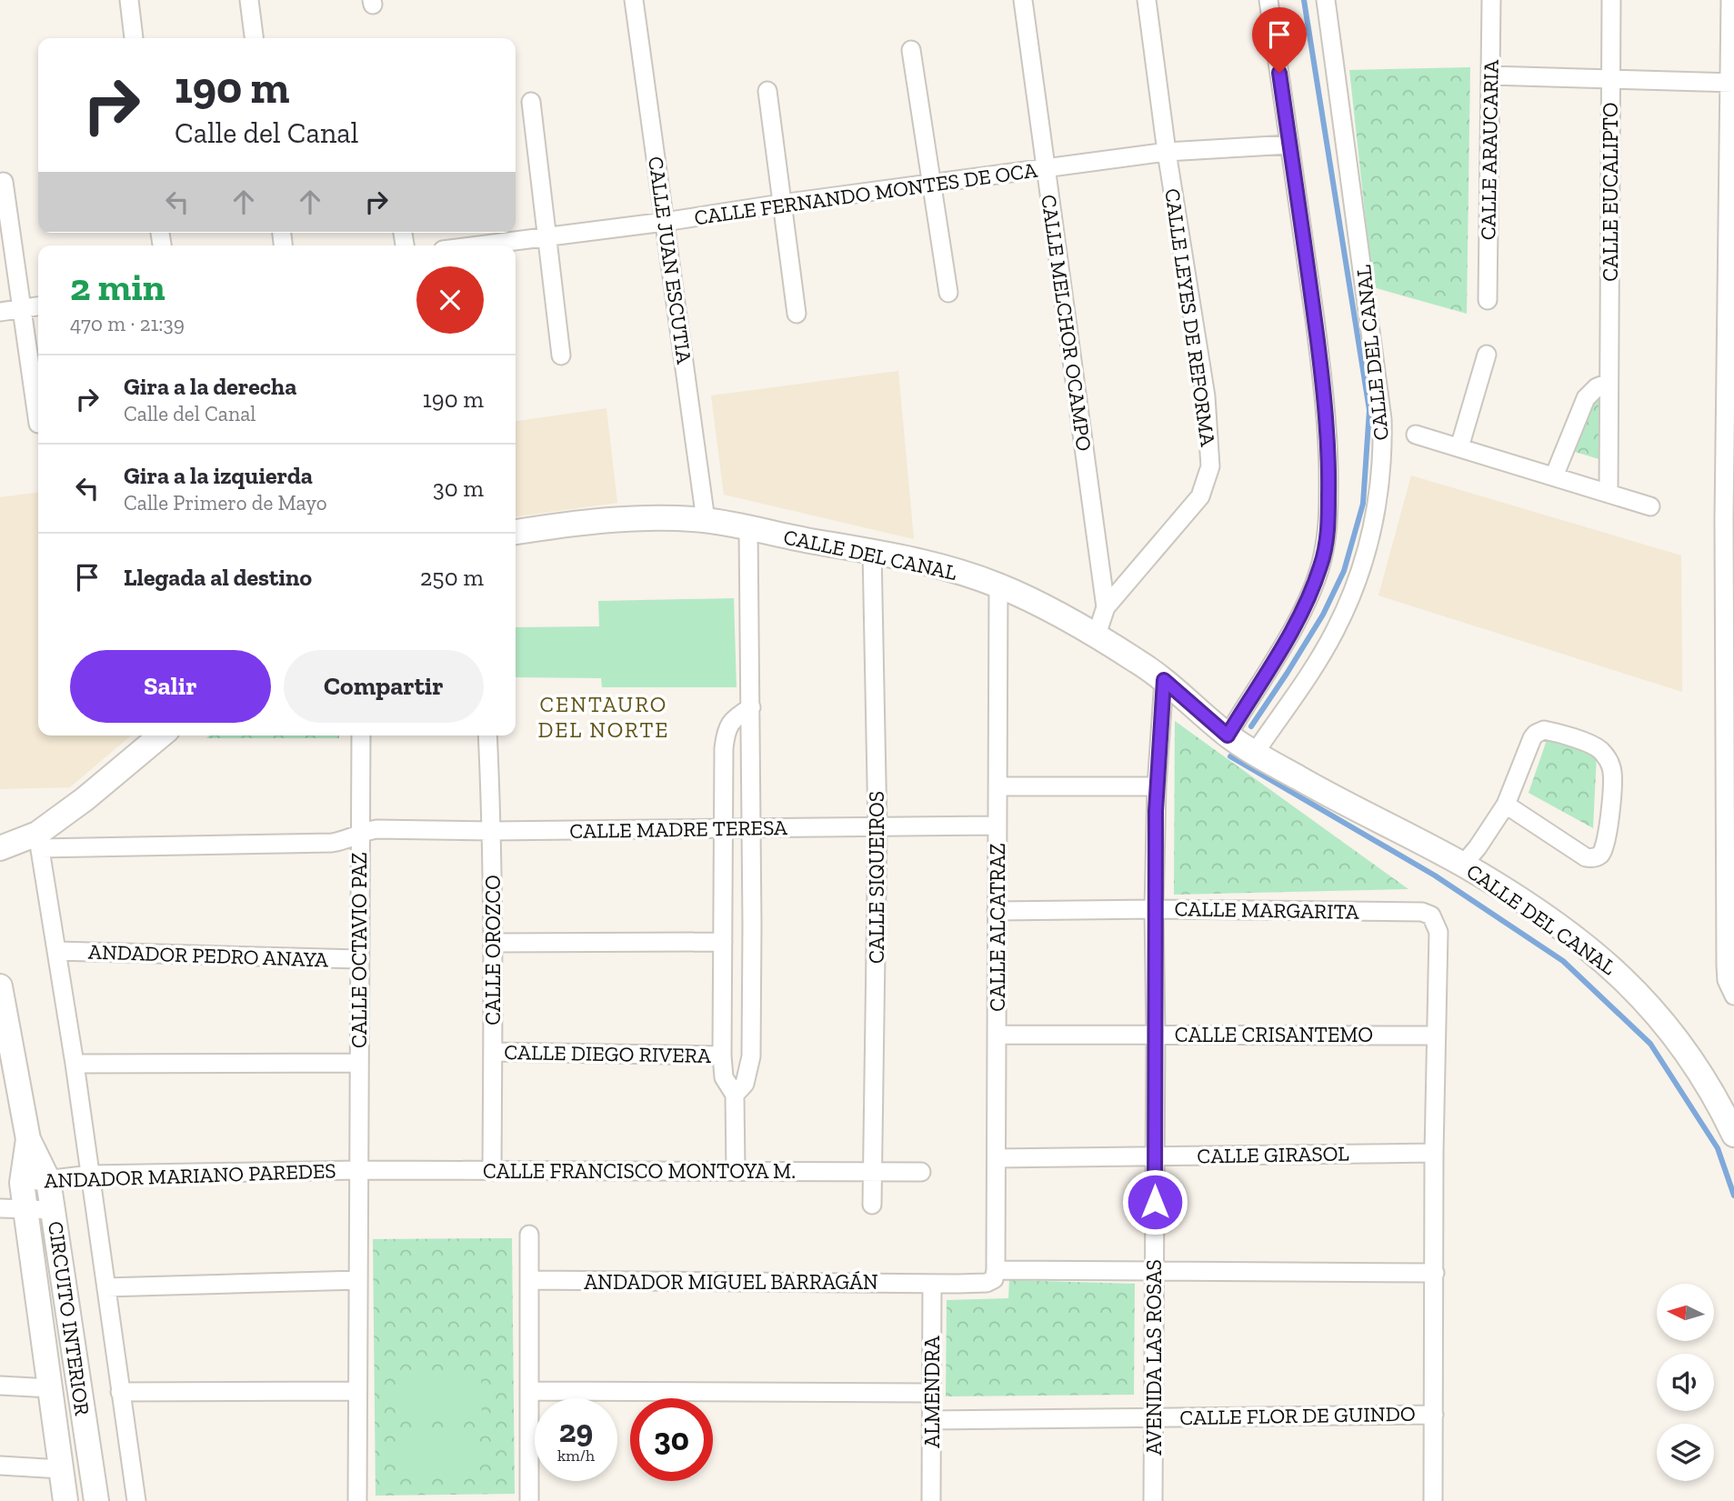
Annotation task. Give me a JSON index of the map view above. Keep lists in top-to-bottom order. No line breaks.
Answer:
{"streets":{"street":["CALLE ARAUCARIA","CALLE EUCALIPTO","CALLE FERNANDO MONTES DE OCA","CALLE JUAN ESCUTIA","CALLE LEYES DE REFORMA","CALLE MELCHOR OCAMPO","CALLE DEL CANAL","CALLE MADRE TERESA","CALLE SIQUEIROS","CALLE MARGARITA","CALLE ALCATRAZ","CALLE OCTAVIO PAZ","CALLE OROZCO","ANDADOR PEDRO ANAYA","CALLE CRISANTEMO","CALLE DIEGO RIVERA","CALLE GIRASOL","CALLE FRANCISCO MONTOYA M.","ANDADOR MARIANO PAREDES","ANDADOR MIGUEL BARRAGÁN","CIRCUITO INTERIOR","AVENIDA LAS ROSAS","ALMENDRA","CALLE FLOR DE GUINDO"]},"crossings":[["CALLE FERNANDO MONTES DE OCA","CALLE JUAN ESCUTIA"],["CALLE FERNANDO MONTES DE OCA","CALLE LEYES DE REFORMA"],["CALLE FERNANDO MONTES DE OCA","CALLE MELCHOR OCAMPO"],["CALLE JUAN ESCUTIA","CALLE DEL CANAL"],["CALLE LEYES DE REFORMA","CALLE MELCHOR OCAMPO"],["CALLE LEYES DE REFORMA","CALLE DEL CANAL"],["CALLE DEL CANAL","CALLE SIQUEIROS"],["CALLE DEL CANAL","CALLE ALCATRAZ"],["CALLE DEL CANAL","AVENIDA LAS ROSAS"],["CALLE MADRE TERESA","CALLE SIQUEIROS"],["CALLE MADRE TERESA","CALLE ALCATRAZ"],["CALLE MADRE TERESA","CALLE OCTAVIO PAZ"],["CALLE MADRE TERESA","CALLE OROZCO"],["CALLE SIQUEIROS","CALLE FRANCISCO MONTOYA M."],["CALLE MARGARITA","CALLE ALCATRAZ"],["CALLE MARGARITA","CALLE CRISANTEMO"],["CALLE MARGARITA","AVENIDA LAS ROSAS"],["CALLE ALCATRAZ","CALLE CRISANTEMO"],["CALLE ALCATRAZ","CALLE GIRASOL"],["CALLE ALCATRAZ","ANDADOR MIGUEL BARRAGÁN"],["CALLE OCTAVIO PAZ","ANDADOR PEDRO ANAYA"],["CALLE OCTAVIO PAZ","CALLE FRANCISCO MONTOYA M."],["CALLE OCTAVIO PAZ","ANDADOR MARIANO PAREDES"],["CALLE OROZCO","CALLE DIEGO RIVERA"],["CALLE OROZCO","CALLE FRANCISCO MONTOYA M."],["CALLE CRISANTEMO","AVENIDA LAS ROSAS"],["CALLE GIRASOL","AVENIDA LAS ROSAS"],["CALLE FRANCISCO MONTOYA M.","ANDADOR MARIANO PAREDES"],["ANDADOR MARIANO PAREDES","CIRCUITO INTERIOR"],["ANDADOR MIGUEL BARRAGÁN","ALMENDRA"],["AVENIDA LAS ROSAS","CALLE FLOR DE GUINDO"],["ALMENDRA","CALLE FLOR DE GUINDO"]],"districts":["CENTAURO DEL NORTE"],"north":"left","page":{"turn":["190 m","Calle del Canal"],"heading":["2 min","470 m · 21:39"],"list":[{"name":"Gira a la derecha","note":"Calle del Canal","value":"190 m"},{"name":"Gira a la izquierda","note":"Calle Primero de Mayo","value":"30 m"},{"name":"Llegada al destino","value":"250 m"}],"buttons":["Salir","Compartir"],"speed":"29 km/h","limit":"30"}}
